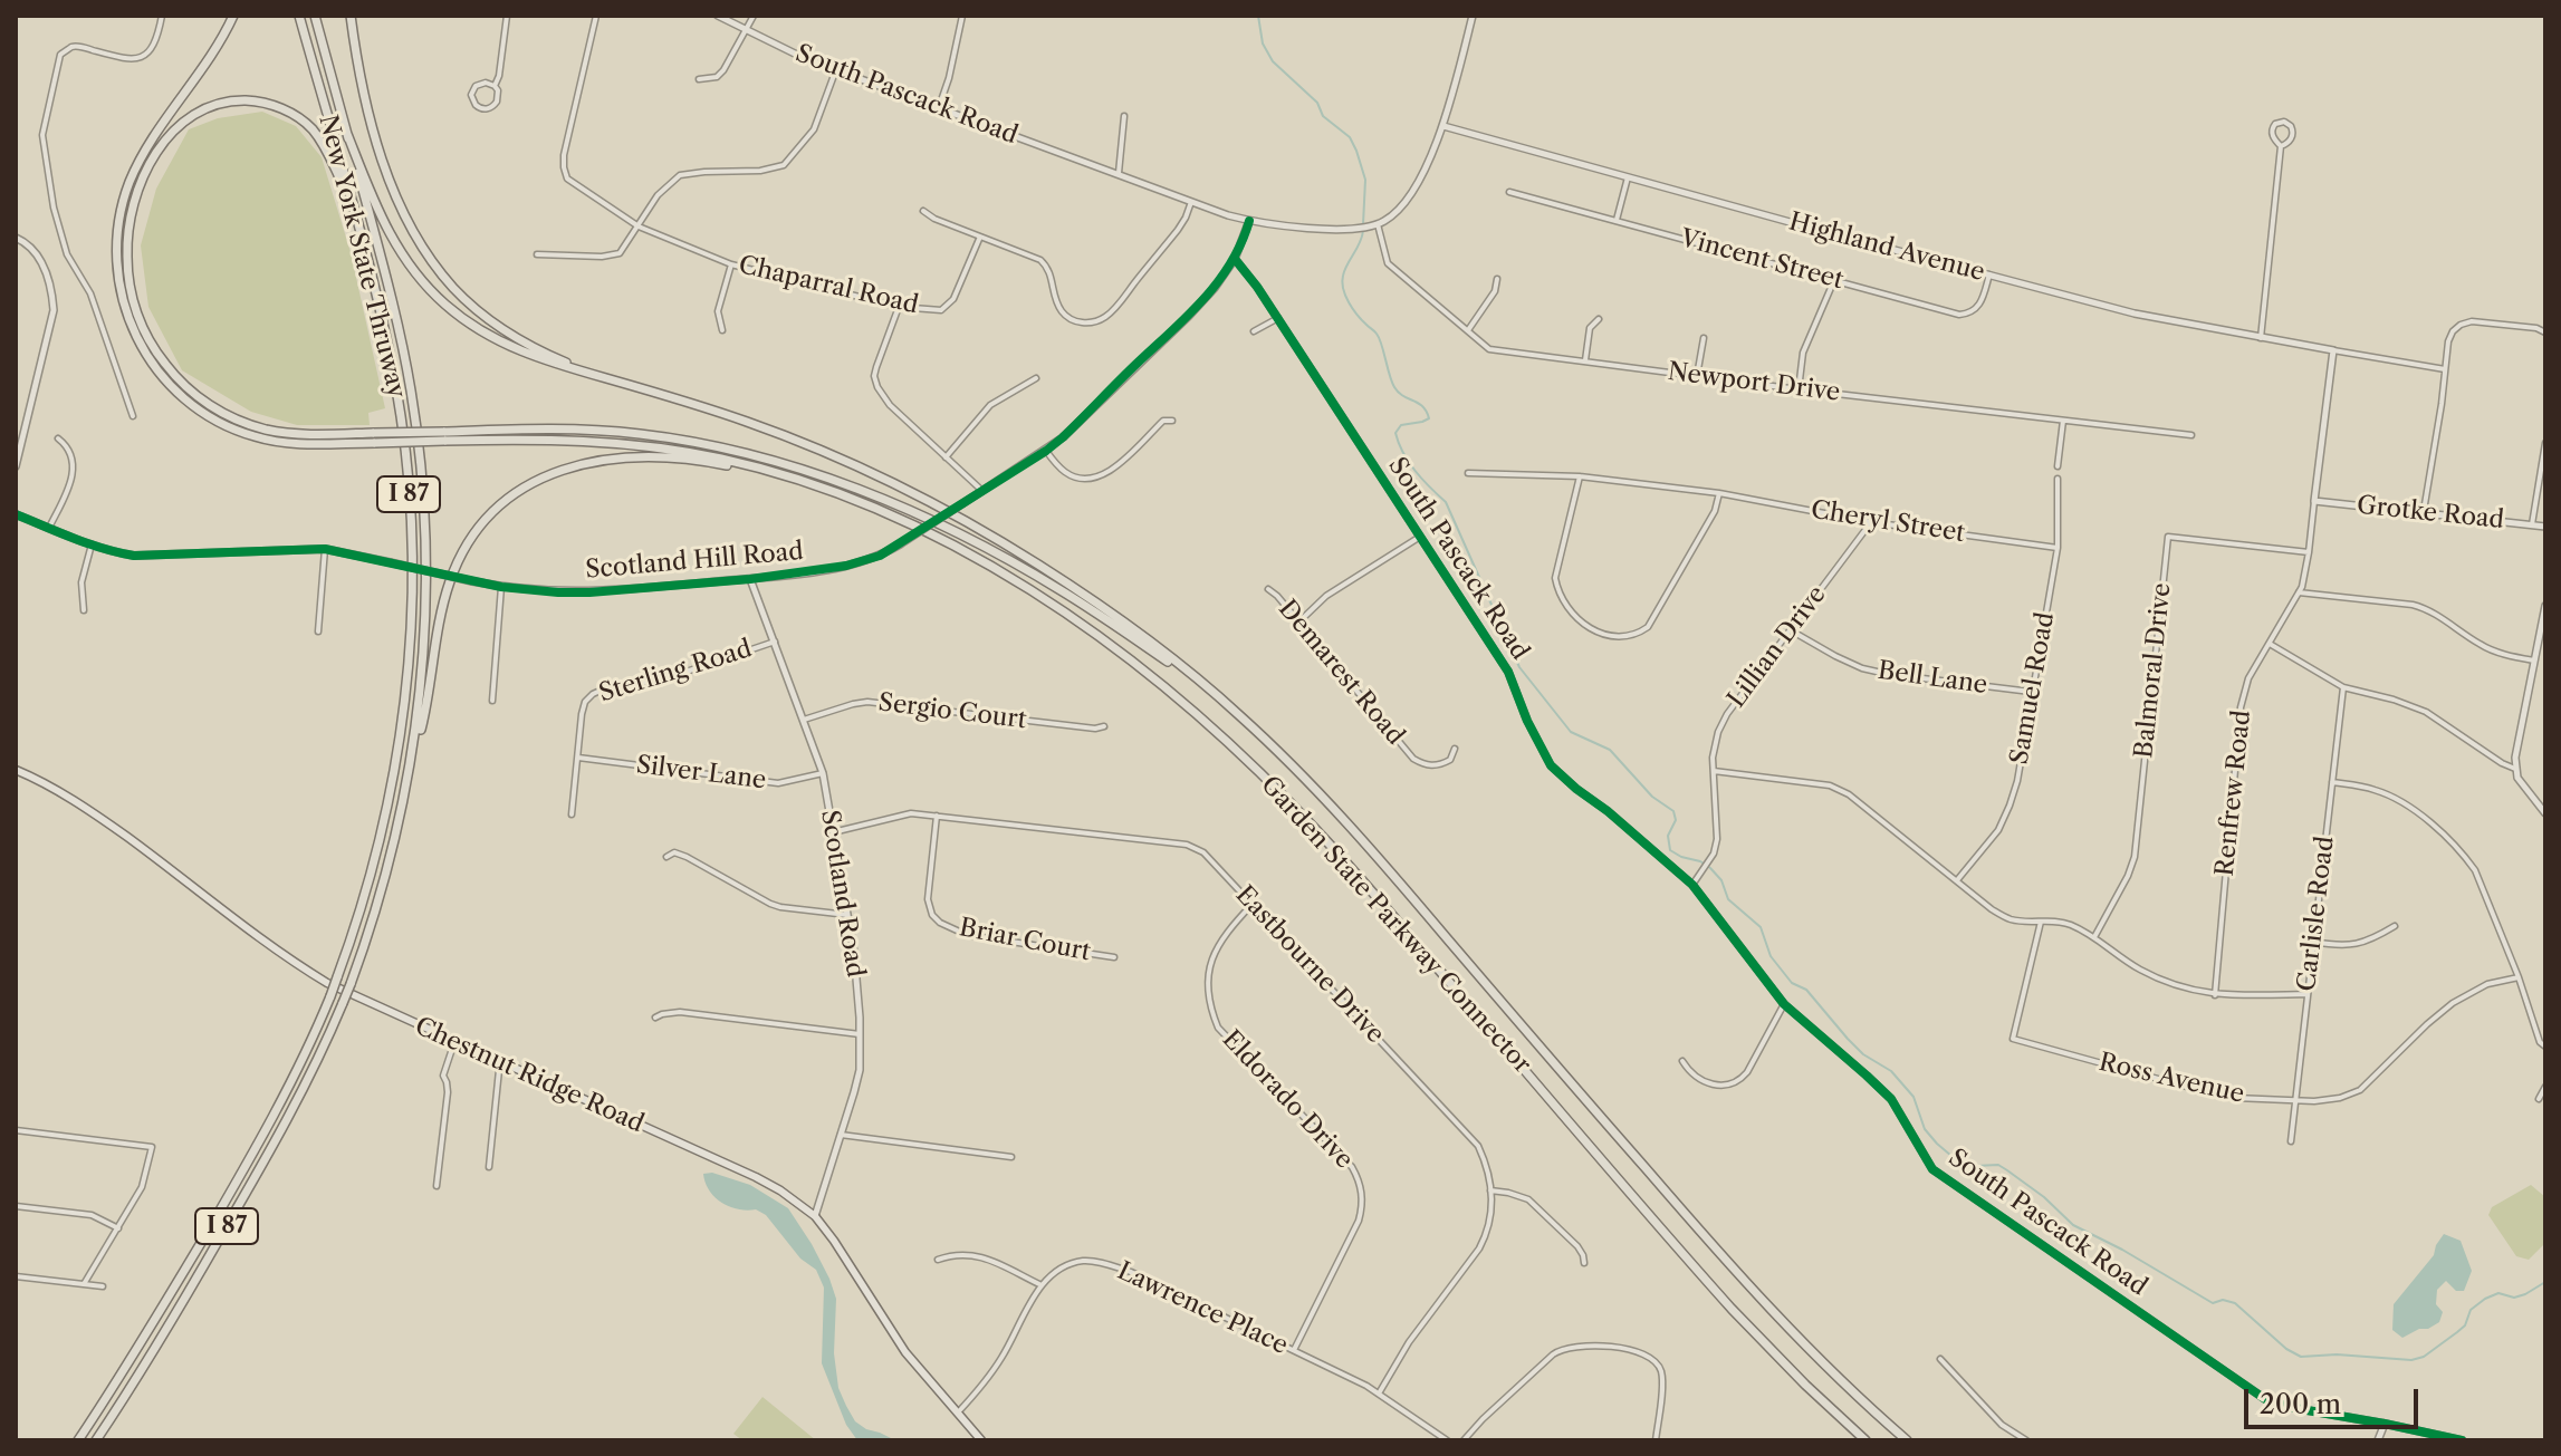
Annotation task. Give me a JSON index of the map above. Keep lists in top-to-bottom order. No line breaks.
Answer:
{"streets":{"highway":["New York State Thruway","I 87","Garden State Parkway Connector"],"main road":["Chestnut Ridge Road"],"street":["South Pascack Road","Highland Avenue","Vincent Street","Chaparral Road","Newport Drive","Grotke Road","Cheryl Street","Scotland Hill Road","Lillian Drive","Balmoral Drive","Sterling Road","Demarest Road","Bell Lane","Samuel Road","Sergio Court","Silver Lane","Renfrew Road","Scotland Road","Carlisle Road","Briar Court","Eastbourne Drive","Ross Avenue","Eldorado Drive","Lawrence Place"]},"crossings":[["South Pascack Road","Newport Drive"],["South Pascack Road","Scotland Hill Road"],["South Pascack Road","Lillian Drive"],["Highland Avenue","Vincent Street"],["Grotke Road","Renfrew Road"],["Cheryl Street","Lillian Drive"],["Cheryl Street","Samuel Road"],["Scotland Hill Road","Scotland Road"],["Lillian Drive","Bell Lane"],["Balmoral Drive","Renfrew Road"],["Sterling Road","Silver Lane"],["Sterling Road","Scotland Road"],["Bell Lane","Samuel Road"],["Sergio Court","Scotland Road"],["Silver Lane","Scotland Road"],["Scotland Road","Eastbourne Drive"],["Scotland Road","Chestnut Ridge Road"],["Carlisle Road","Ross Avenue"],["Briar Court","Eastbourne Drive"],["Eastbourne Drive","Eldorado Drive"],["Eastbourne Drive","Lawrence Place"],["Chestnut Ridge Road","Lawrence Place"],["Eldorado Drive","Lawrence Place"]],"scale_bar":"200 m"}
